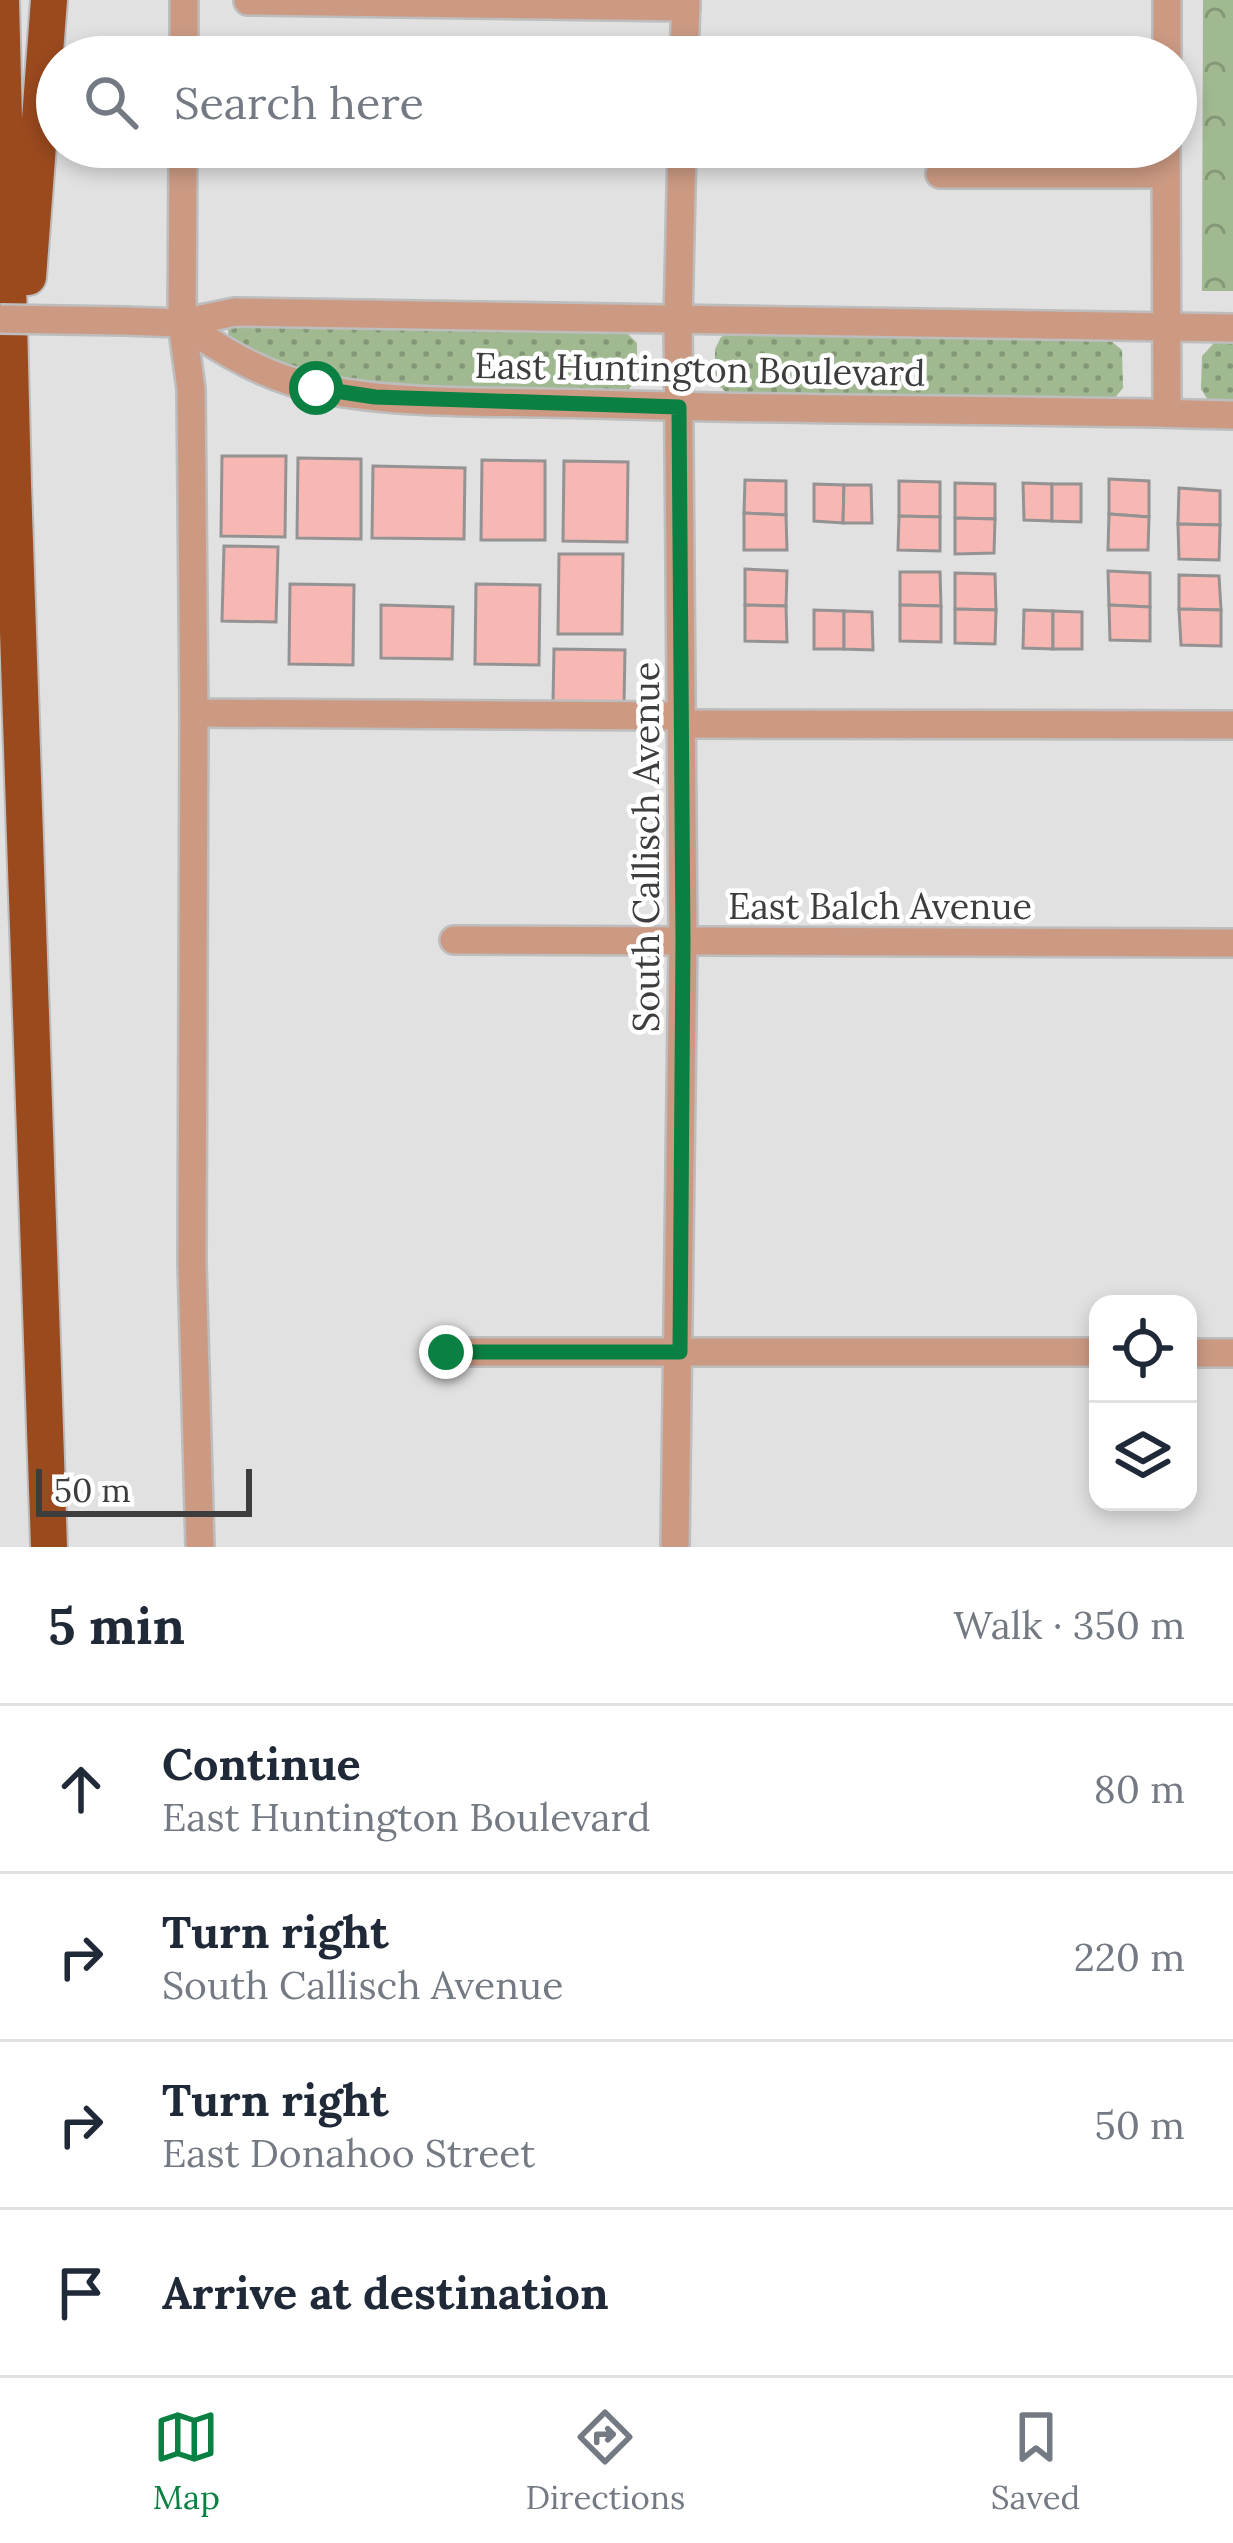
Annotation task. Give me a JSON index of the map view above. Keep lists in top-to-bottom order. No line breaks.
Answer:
{"streets":{"street":["East Huntington Boulevard","South Callisch Avenue","East Balch Avenue"]},"crossings":[["East Huntington Boulevard","South Callisch Avenue"],["South Callisch Avenue","East Balch Avenue"]],"scale_bar":"50 m","page":{"search":"Search here","scale":"50 m","heading":["5 min","Walk · 350 m"],"list":[["Continue","East Huntington Boulevard","80 m"],["Turn right","South Callisch Avenue","220 m"],["Turn right","East Donahoo Street","50 m"],"Arrive at destination"],"nav":["Map","Directions","Saved"]}}
